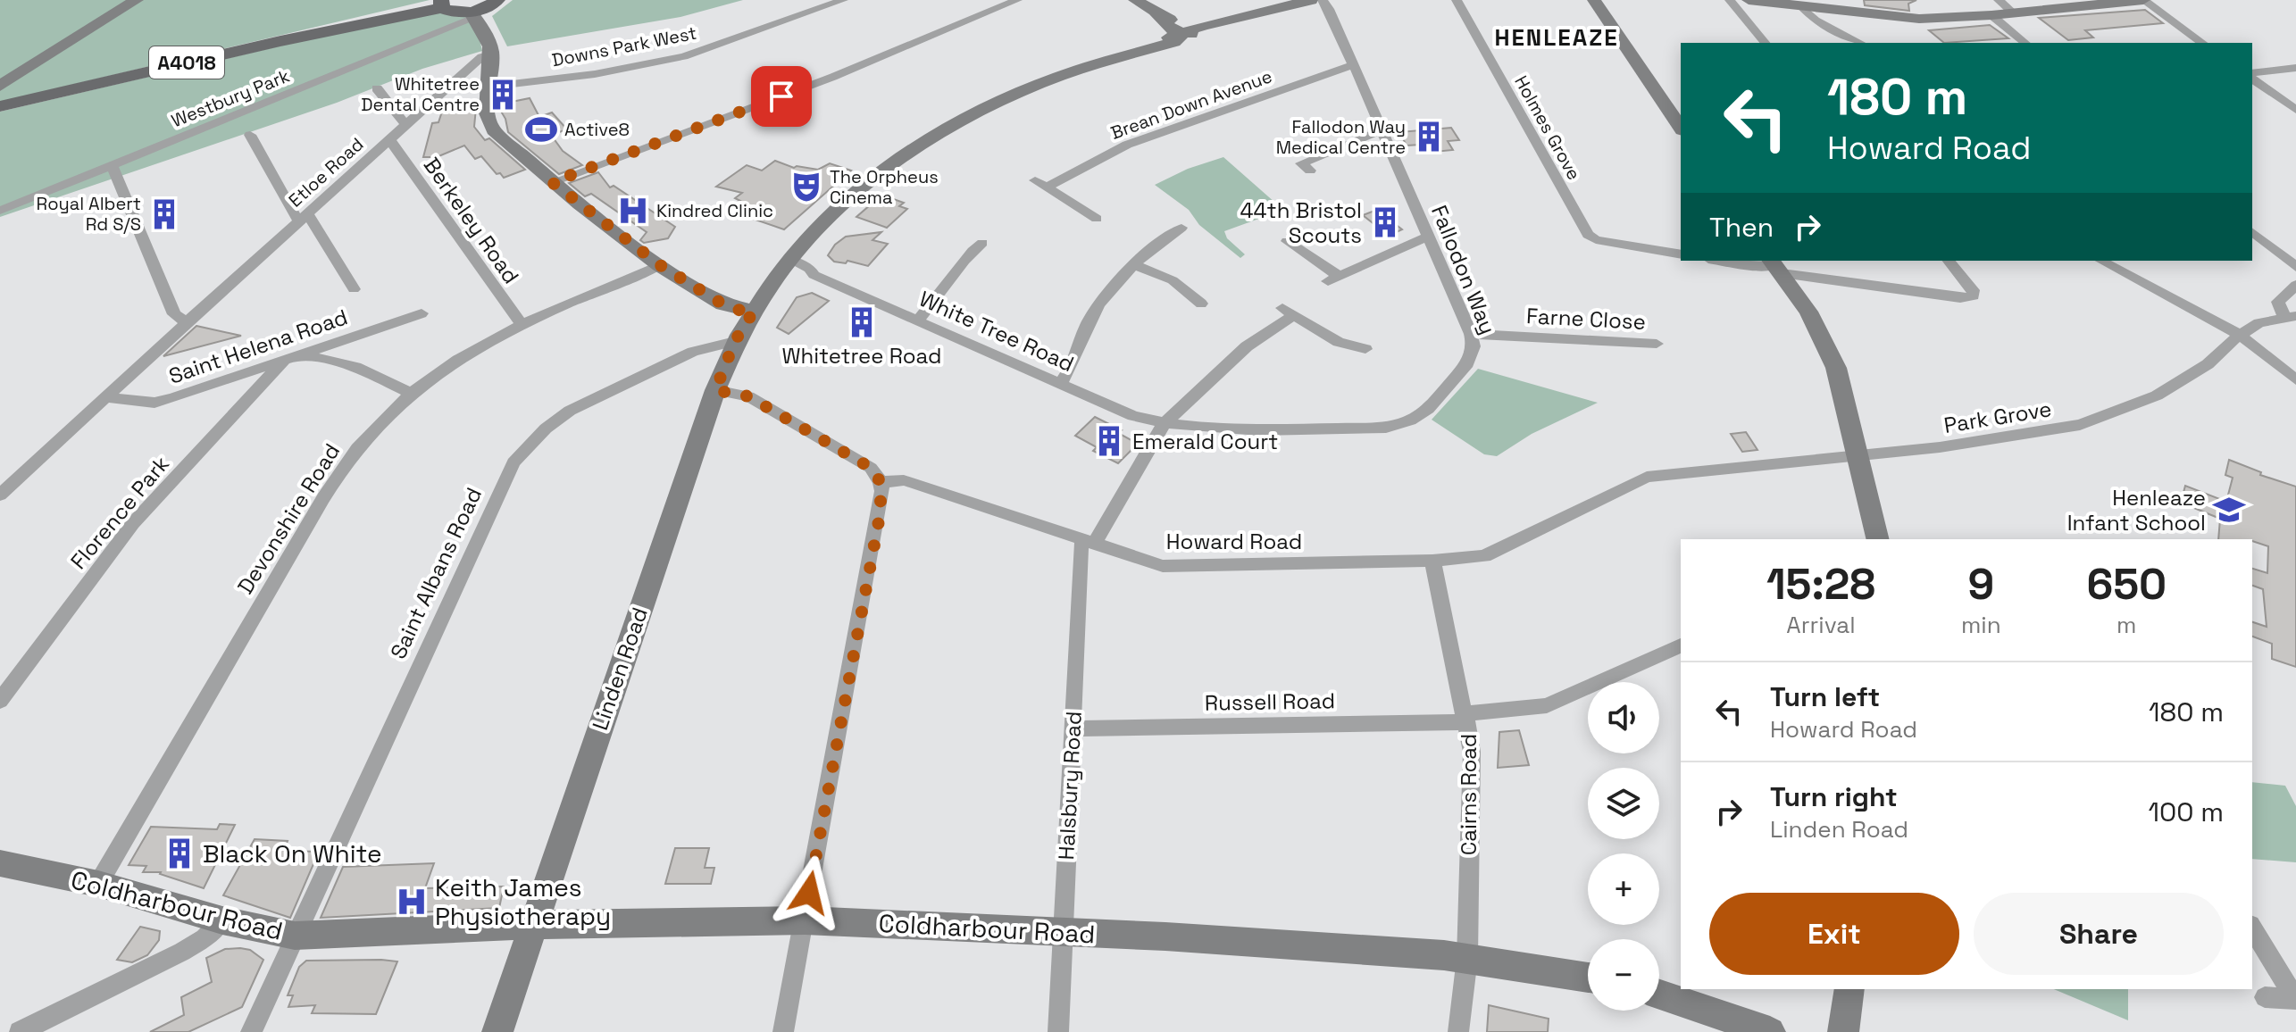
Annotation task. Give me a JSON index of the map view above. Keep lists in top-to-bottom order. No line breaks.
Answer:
{"streets":{"main road":["A4018","Linden Road","Coldharbour Road"],"street":["Downs Park West","Westbury Park","Brean Down Avenue","Holmes Grove","Etloe Road","Berkeley Road","Fallodon Way","Farne Close","White Tree Road","Saint Helena Road","Park Grove","Florence Park","Devonshire Road","Howard Road","Saint Albans Road","Russell Road","Halsbury Road","Cairns Road"]},"crossings":[["A4018","Westbury Park"],["Brean Down Avenue","Fallodon Way"],["Etloe Road","Berkeley Road"],["Etloe Road","Saint Helena Road"],["Berkeley Road","Devonshire Road"],["Fallodon Way","Farne Close"],["Fallodon Way","White Tree Road"],["White Tree Road","Linden Road"],["Saint Helena Road","Florence Park"],["Park Grove","Howard Road"],["Devonshire Road","Coldharbour Road"],["Howard Road","Halsbury Road"],["Howard Road","Cairns Road"],["Saint Albans Road","Linden Road"],["Saint Albans Road","Coldharbour Road"],["Linden Road","Coldharbour Road"],["Russell Road","Halsbury Road"],["Russell Road","Cairns Road"],["Halsbury Road","Coldharbour Road"],["Cairns Road","Coldharbour Road"]],"districts":["HENLEAZE"],"places":{"building":["Whitetree Dental Centre","Fallodon Way Medical Centre","Royal Albert Rd S/S","44th Bristol Scouts","Whitetree Road","Emerald Court","Black On White"],"sports":["Active8"],"theatre":["The Orpheus Cinema"],"hospital":["Kindred Clinic","Keith James Physiotherapy"],"school or university":["Henleaze Infant School"]},"page":{"turn":["180 m","Howard Road"],"then":"Then","eta":["15:28","Arrival","9","min","650","m"],"list":[{"name":"Turn left","note":"Howard Road","value":"180 m"},{"name":"Turn right","note":"Linden Road","value":"100 m"}],"map_buttons":["+","−"],"buttons":["Exit","Share"]}}
